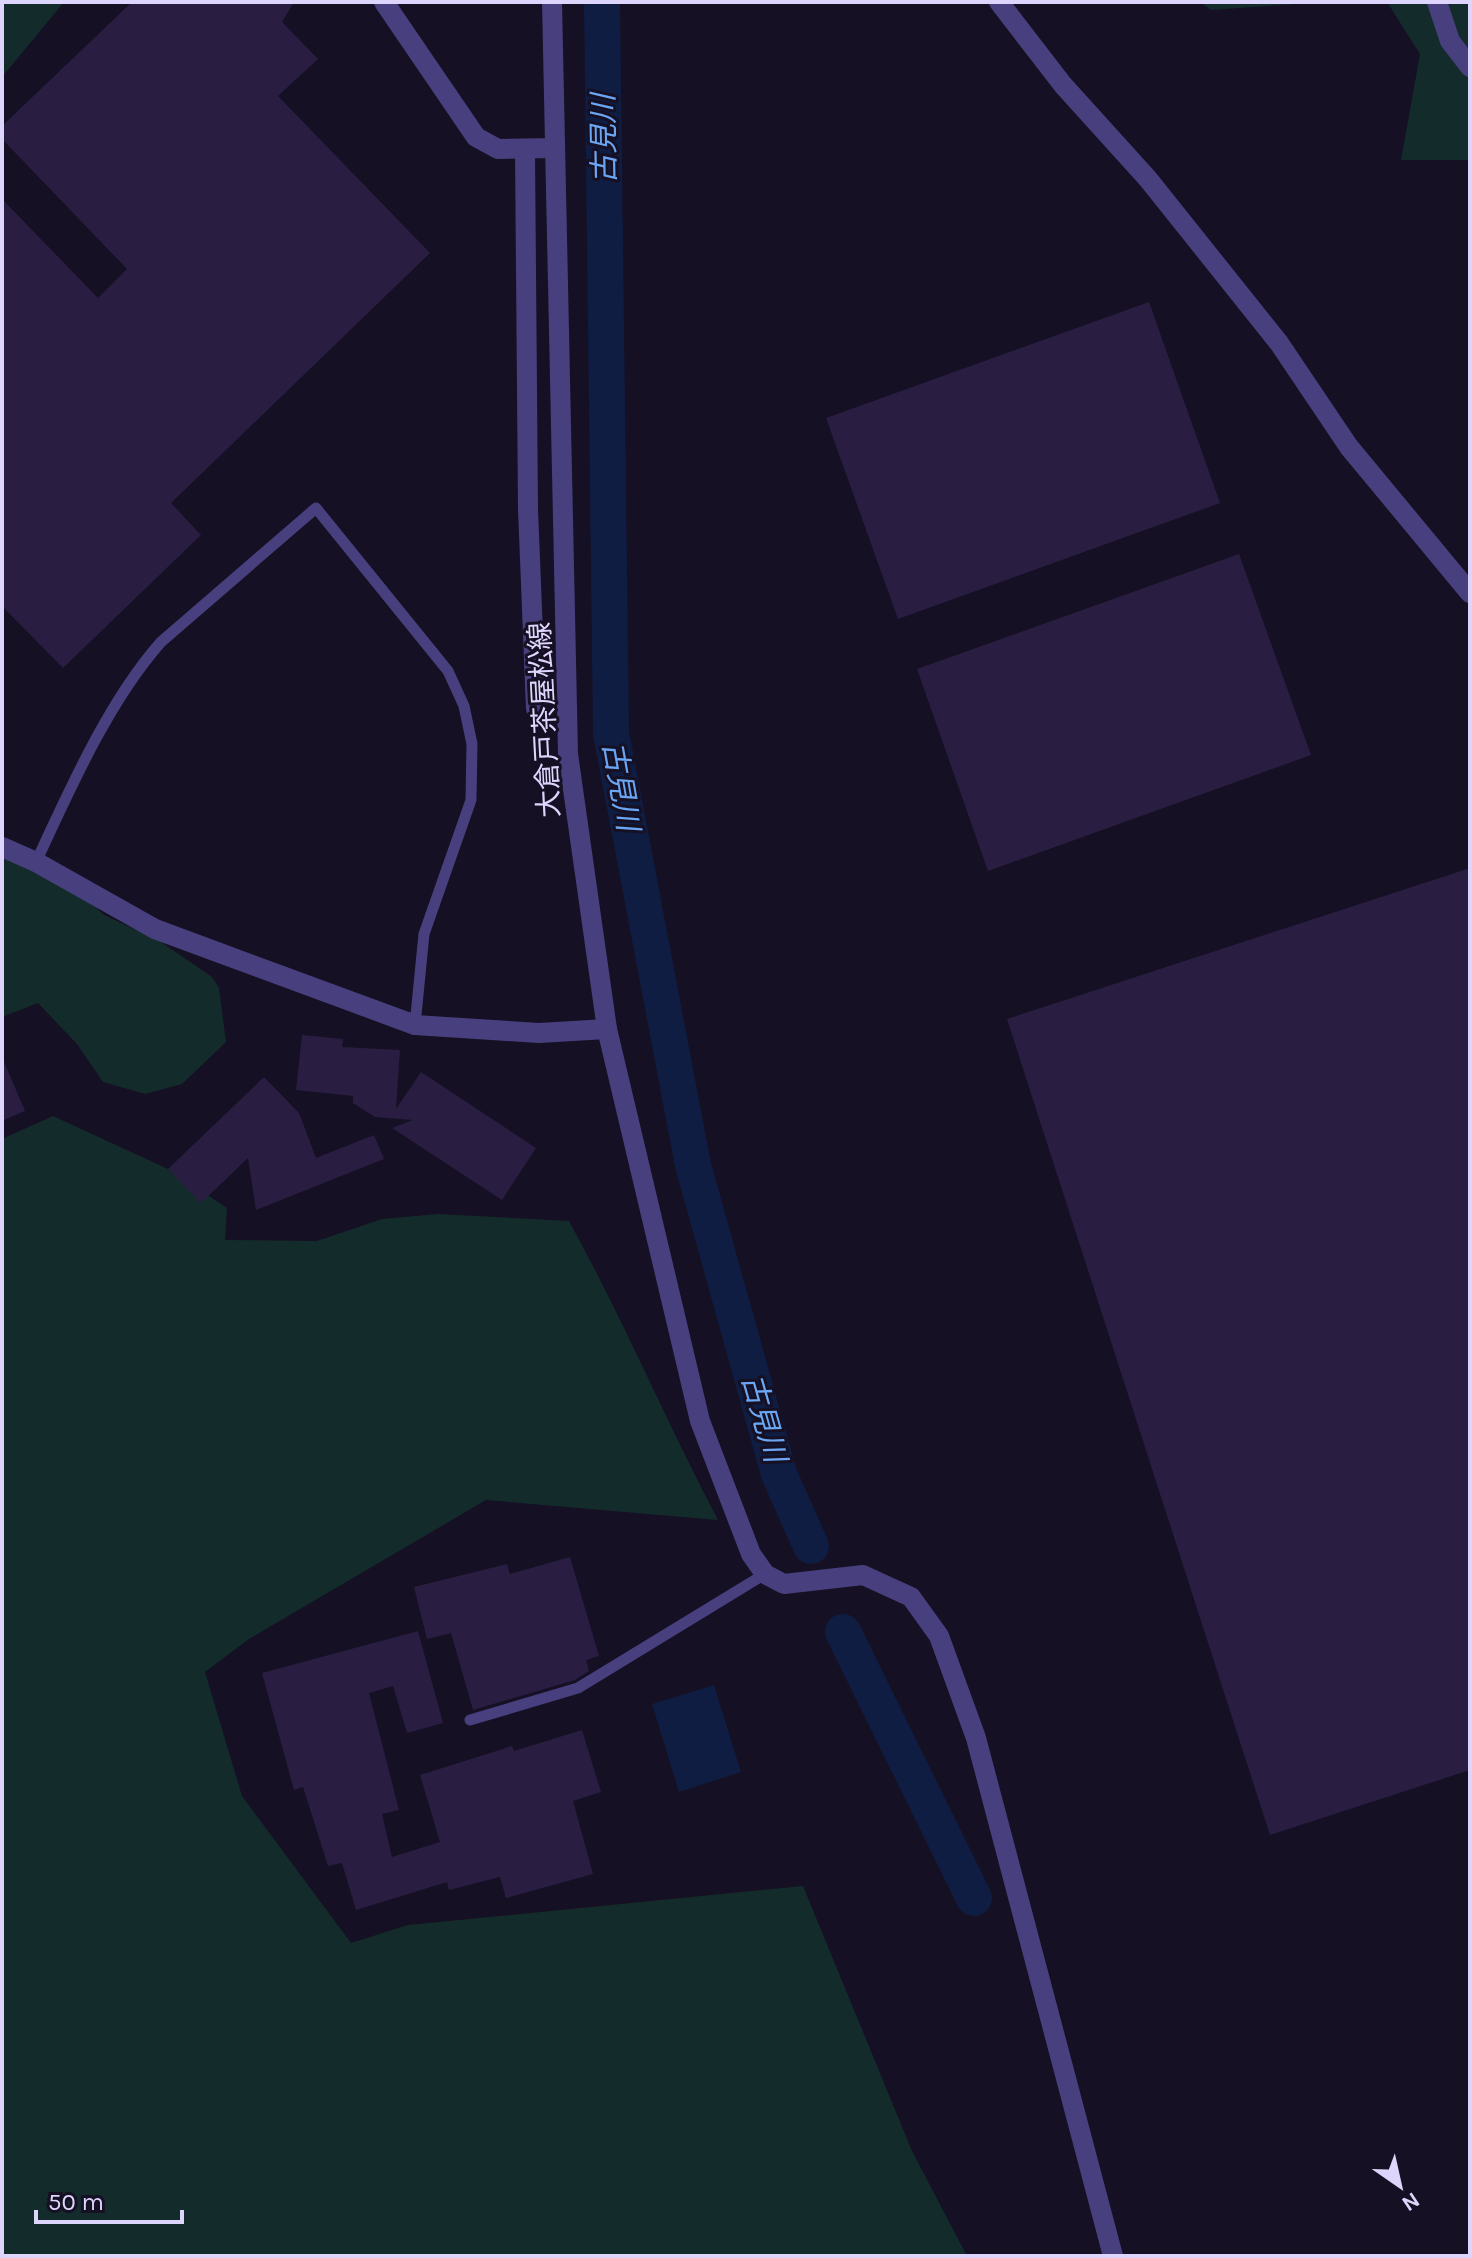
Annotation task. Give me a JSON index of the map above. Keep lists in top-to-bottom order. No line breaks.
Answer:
{"streets":{"street":["大倉戸茶屋松線"]},"water":["古見川"],"scale_bar":"50 m","north":"bottom right"}
